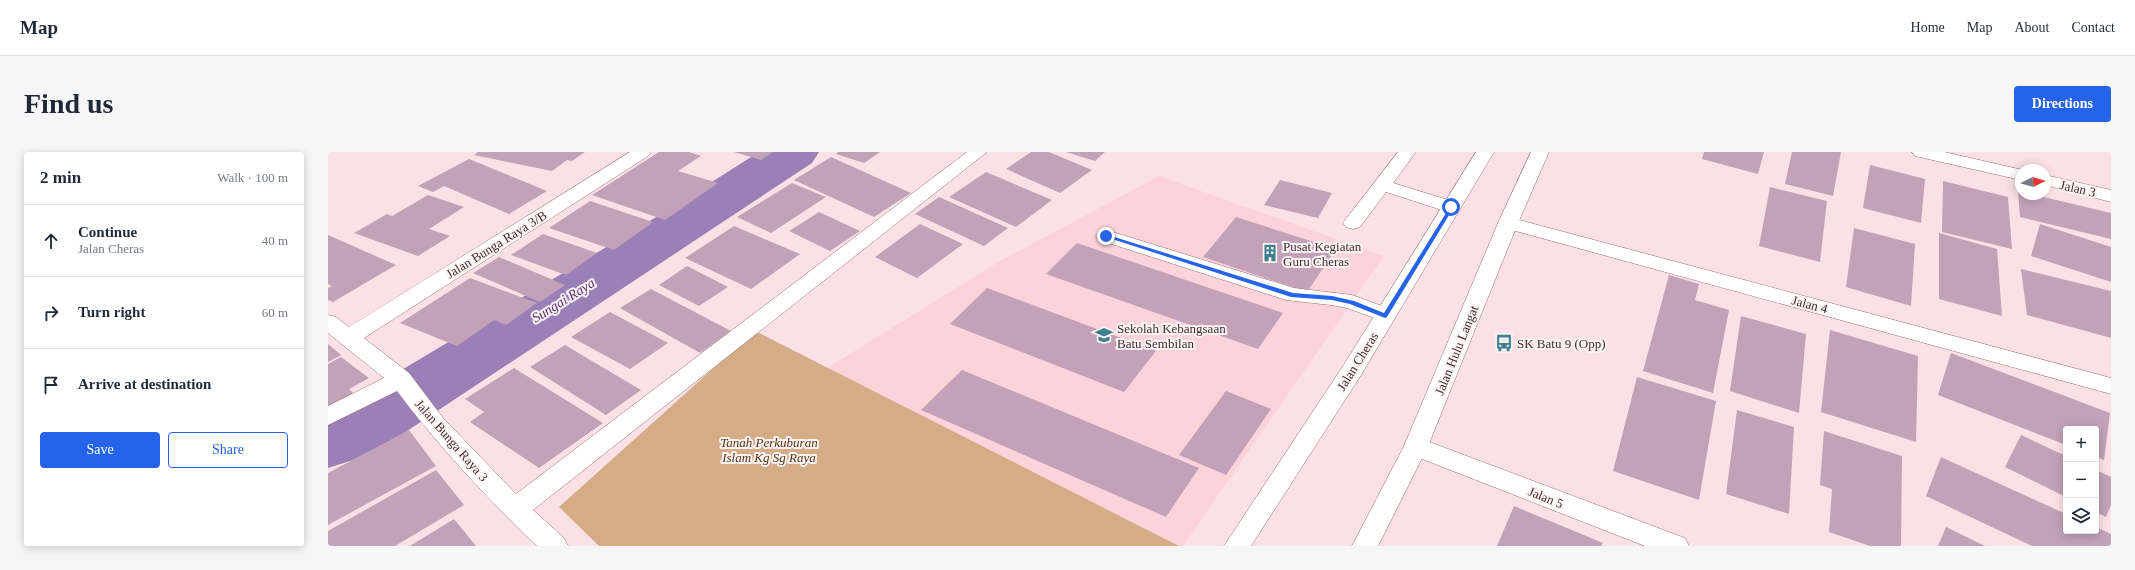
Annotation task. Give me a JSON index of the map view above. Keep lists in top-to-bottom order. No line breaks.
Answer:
{"streets":{"street":["Jalan 3","Jalan Bunga Raya 3/B","Jalan 4","Jalan Hulu Langat","Jalan Cheras","Jalan Bunga Raya 3","Jalan 5"]},"crossings":[["Jalan Bunga Raya 3/B","Jalan Bunga Raya 3"],["Jalan 4","Jalan Hulu Langat"],["Jalan Hulu Langat","Jalan 5"]],"water":["Sungai Raya"],"parks":["Tanah Perkuburan Islam Kg Sg Raya"],"places":{"building":["Pusat Kegiatan Guru Cheras"],"school or university":["Sekolah Kebangsaan Batu Sembilan"],"bus stop":["SK Batu 9 (Opp)"]},"north":"right","page":{"header":"Map","nav":["Home","Map","About","Contact"],"buttons":["Directions",["Save","Share"]],"title":"Find us","heading":["2 min","Walk · 100 m"],"list":[["Continue","Jalan Cheras","40 m"],["Turn right","60 m"],"Arrive at destination"],"map_buttons":["+","−"]}}
